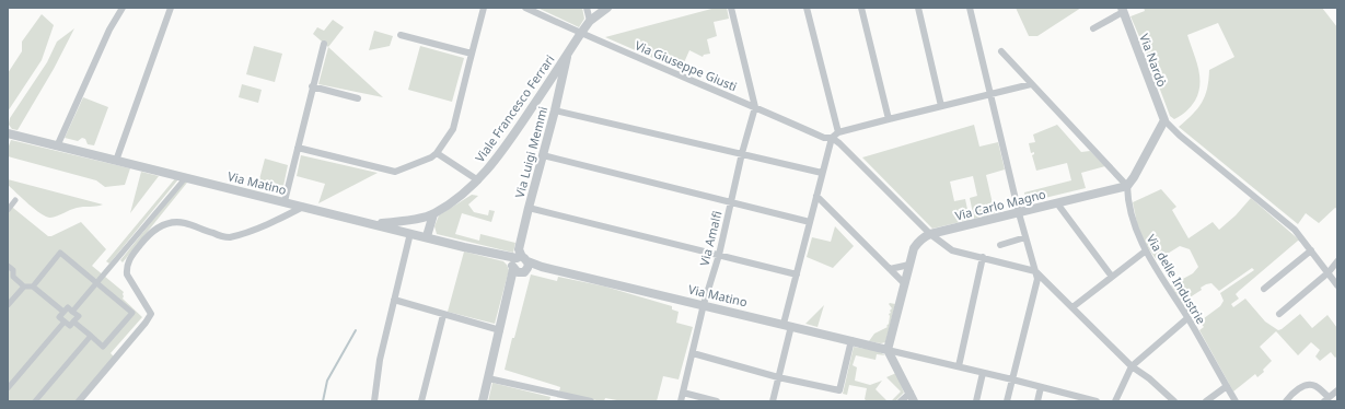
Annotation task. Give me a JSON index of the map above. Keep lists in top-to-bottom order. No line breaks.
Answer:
{"streets":{"street":["Via Nardò","Via Giuseppe Giusti","Viale Francesco Ferrari","Via Luigi Memmi","Via Matino","Via Carlo Magno","Via Amalfi","Via delle Industrie"]},"crossings":[["Via Giuseppe Giusti","Viale Francesco Ferrari"],["Via Giuseppe Giusti","Via Amalfi"],["Viale Francesco Ferrari","Via Luigi Memmi"],["Viale Francesco Ferrari","Via Matino"],["Via Luigi Memmi","Via Matino"],["Via Matino","Via Carlo Magno"],["Via Matino","Via Amalfi"],["Via Carlo Magno","Via delle Industrie"]]}
